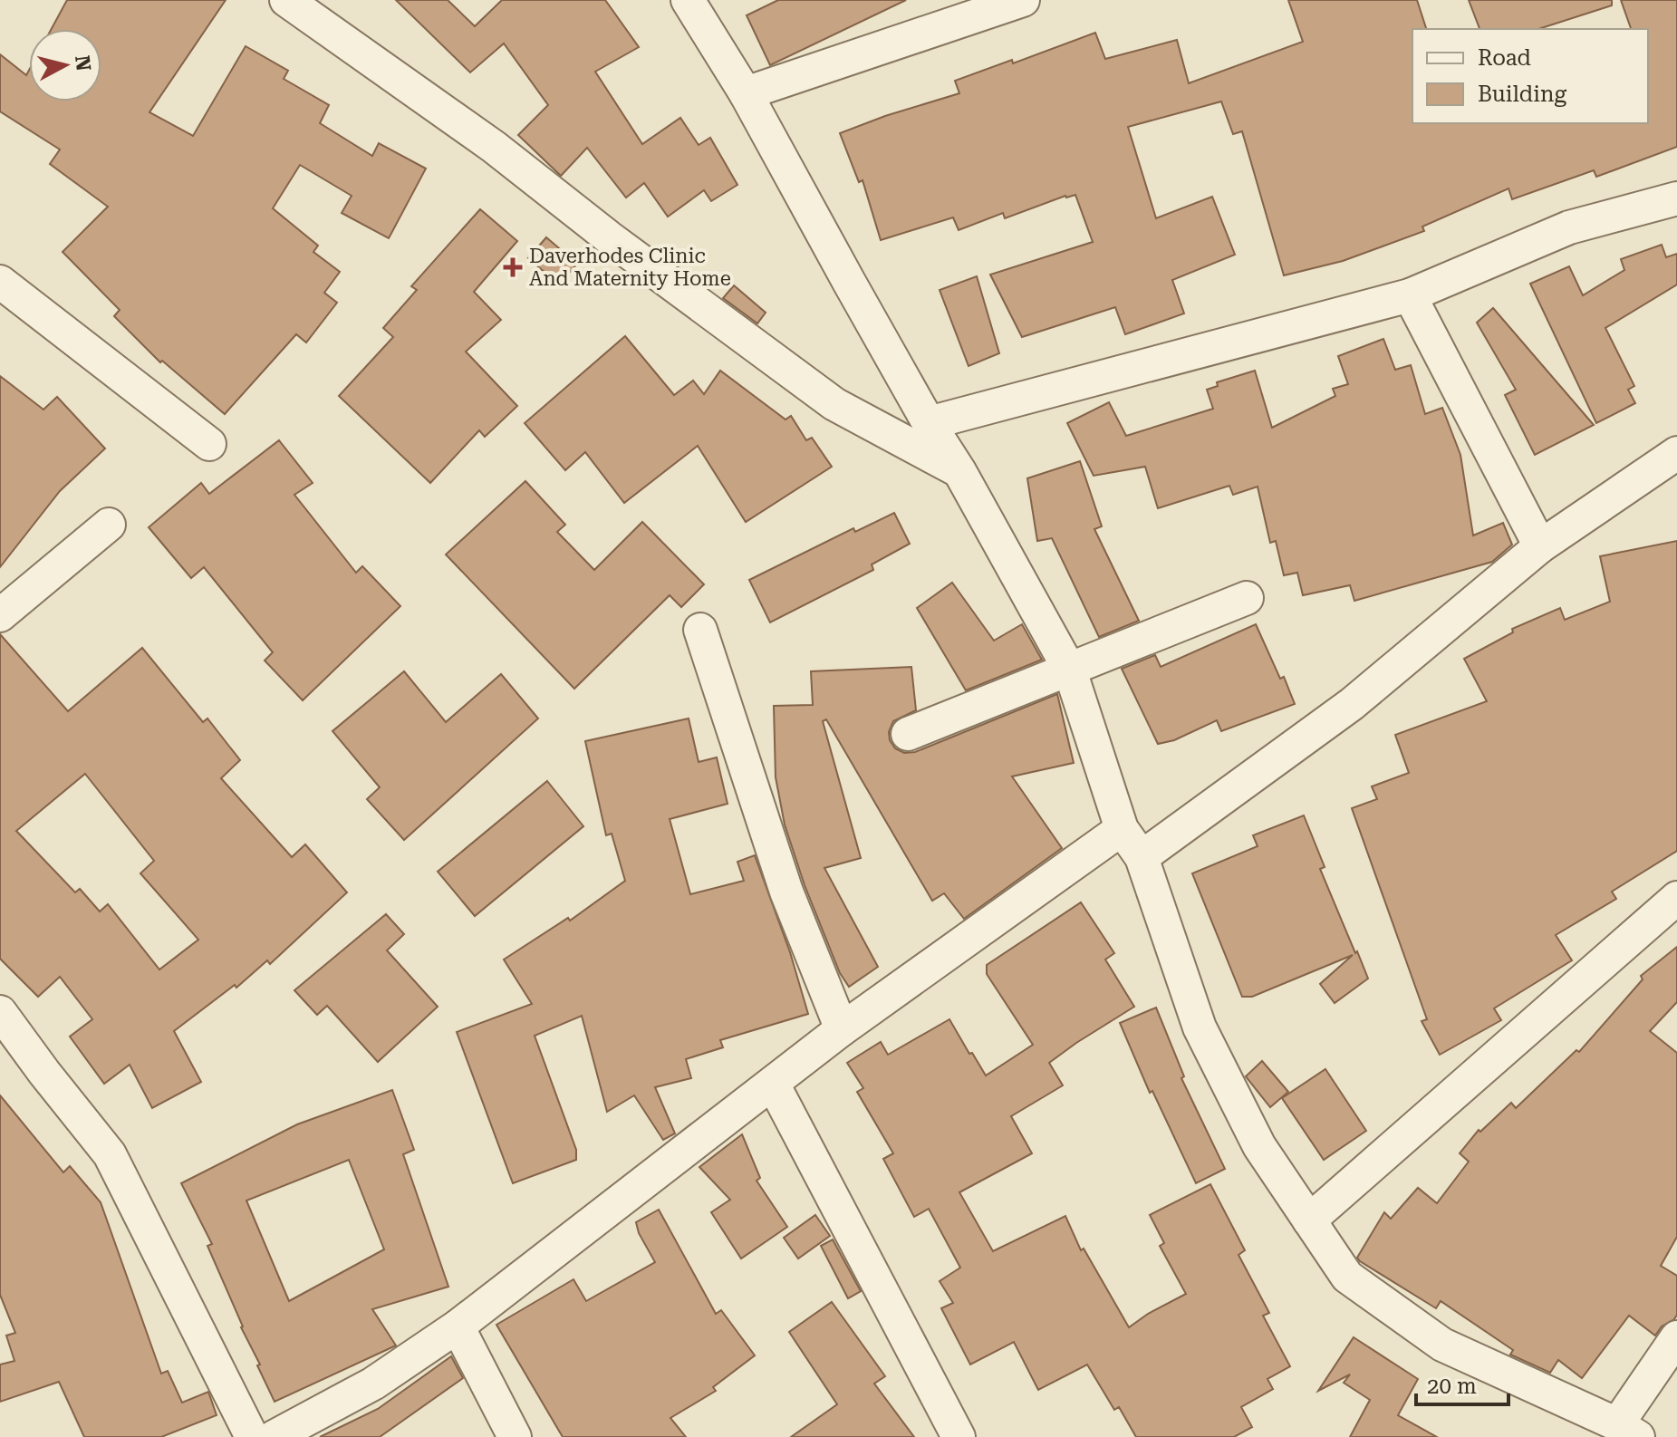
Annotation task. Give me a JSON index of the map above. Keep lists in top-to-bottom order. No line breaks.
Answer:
{"places":{"health":["Daverhodes Clinic And Maternity Home"]},"legend":["Road","Building"],"scale_bar":"20 m","north":"right"}
